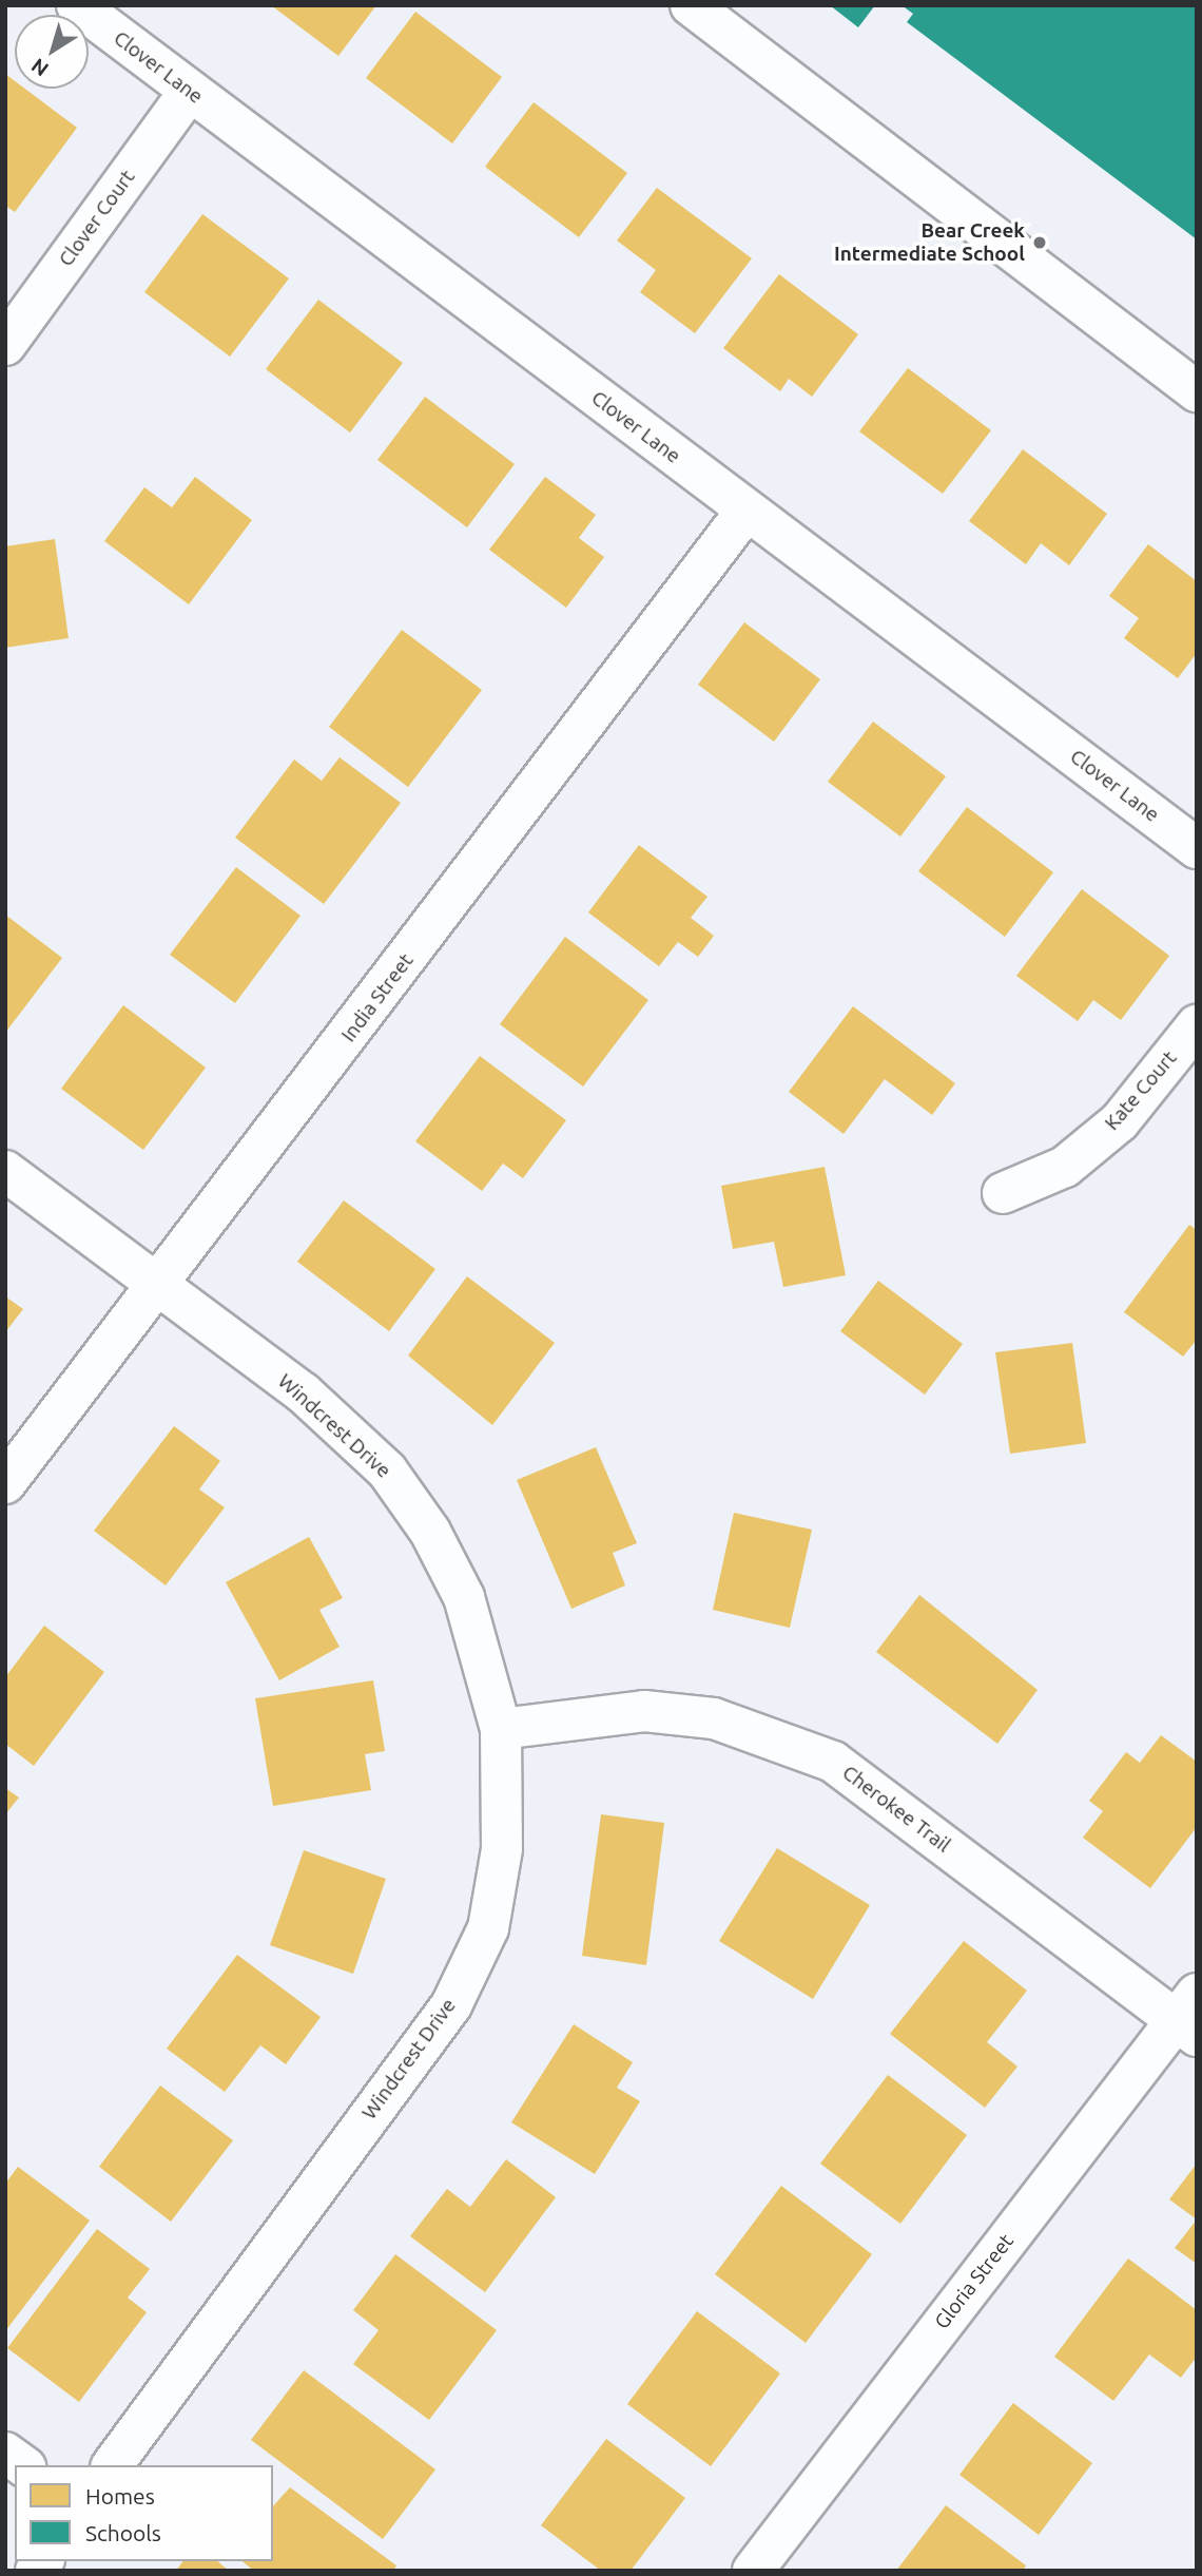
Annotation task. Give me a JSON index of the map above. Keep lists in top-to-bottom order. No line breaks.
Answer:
{"streets":{"street":["Clover Lane","Clover Court","India Street","Kate Court","Windcrest Drive","Cherokee Trail","Gloria Street"]},"crossings":[["Clover Lane","Clover Court"],["Clover Lane","India Street"],["India Street","Windcrest Drive"],["Windcrest Drive","Cherokee Trail"],["Cherokee Trail","Gloria Street"]],"places":["Bear Creek Intermediate School"],"legend":["Homes","Schools"],"north":"bottom left"}
